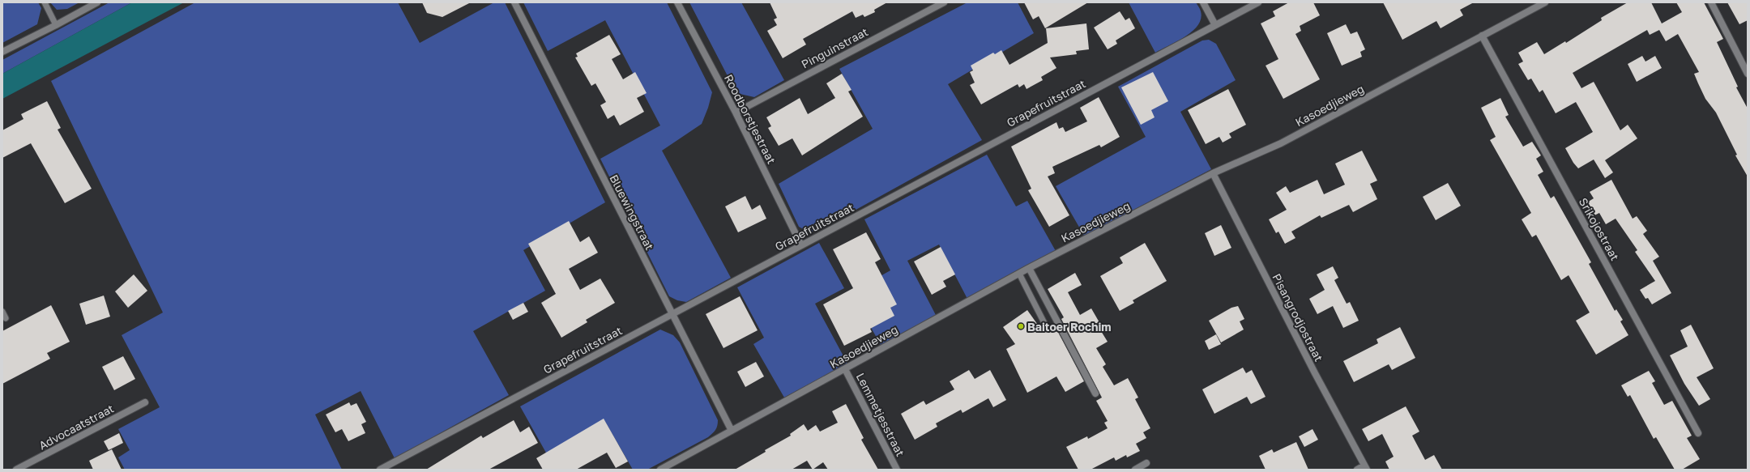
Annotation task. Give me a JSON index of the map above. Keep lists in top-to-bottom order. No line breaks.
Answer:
{"streets":{"street":["Pinguinstraat","Grapefruitstraat","Kasoedjieweg","Roodborstjestraat","Bluewingstraat","Srikojostraat","Pisangrodjostraat","Lemmetjesstraat","Advocaatstraat"]},"crossings":[["Pinguinstraat","Roodborstjestraat"],["Grapefruitstraat","Roodborstjestraat"],["Grapefruitstraat","Bluewingstraat"],["Kasoedjieweg","Bluewingstraat"],["Kasoedjieweg","Srikojostraat"],["Kasoedjieweg","Pisangrodjostraat"],["Kasoedjieweg","Lemmetjesstraat"]],"places":["Baitoer Rochim"]}
